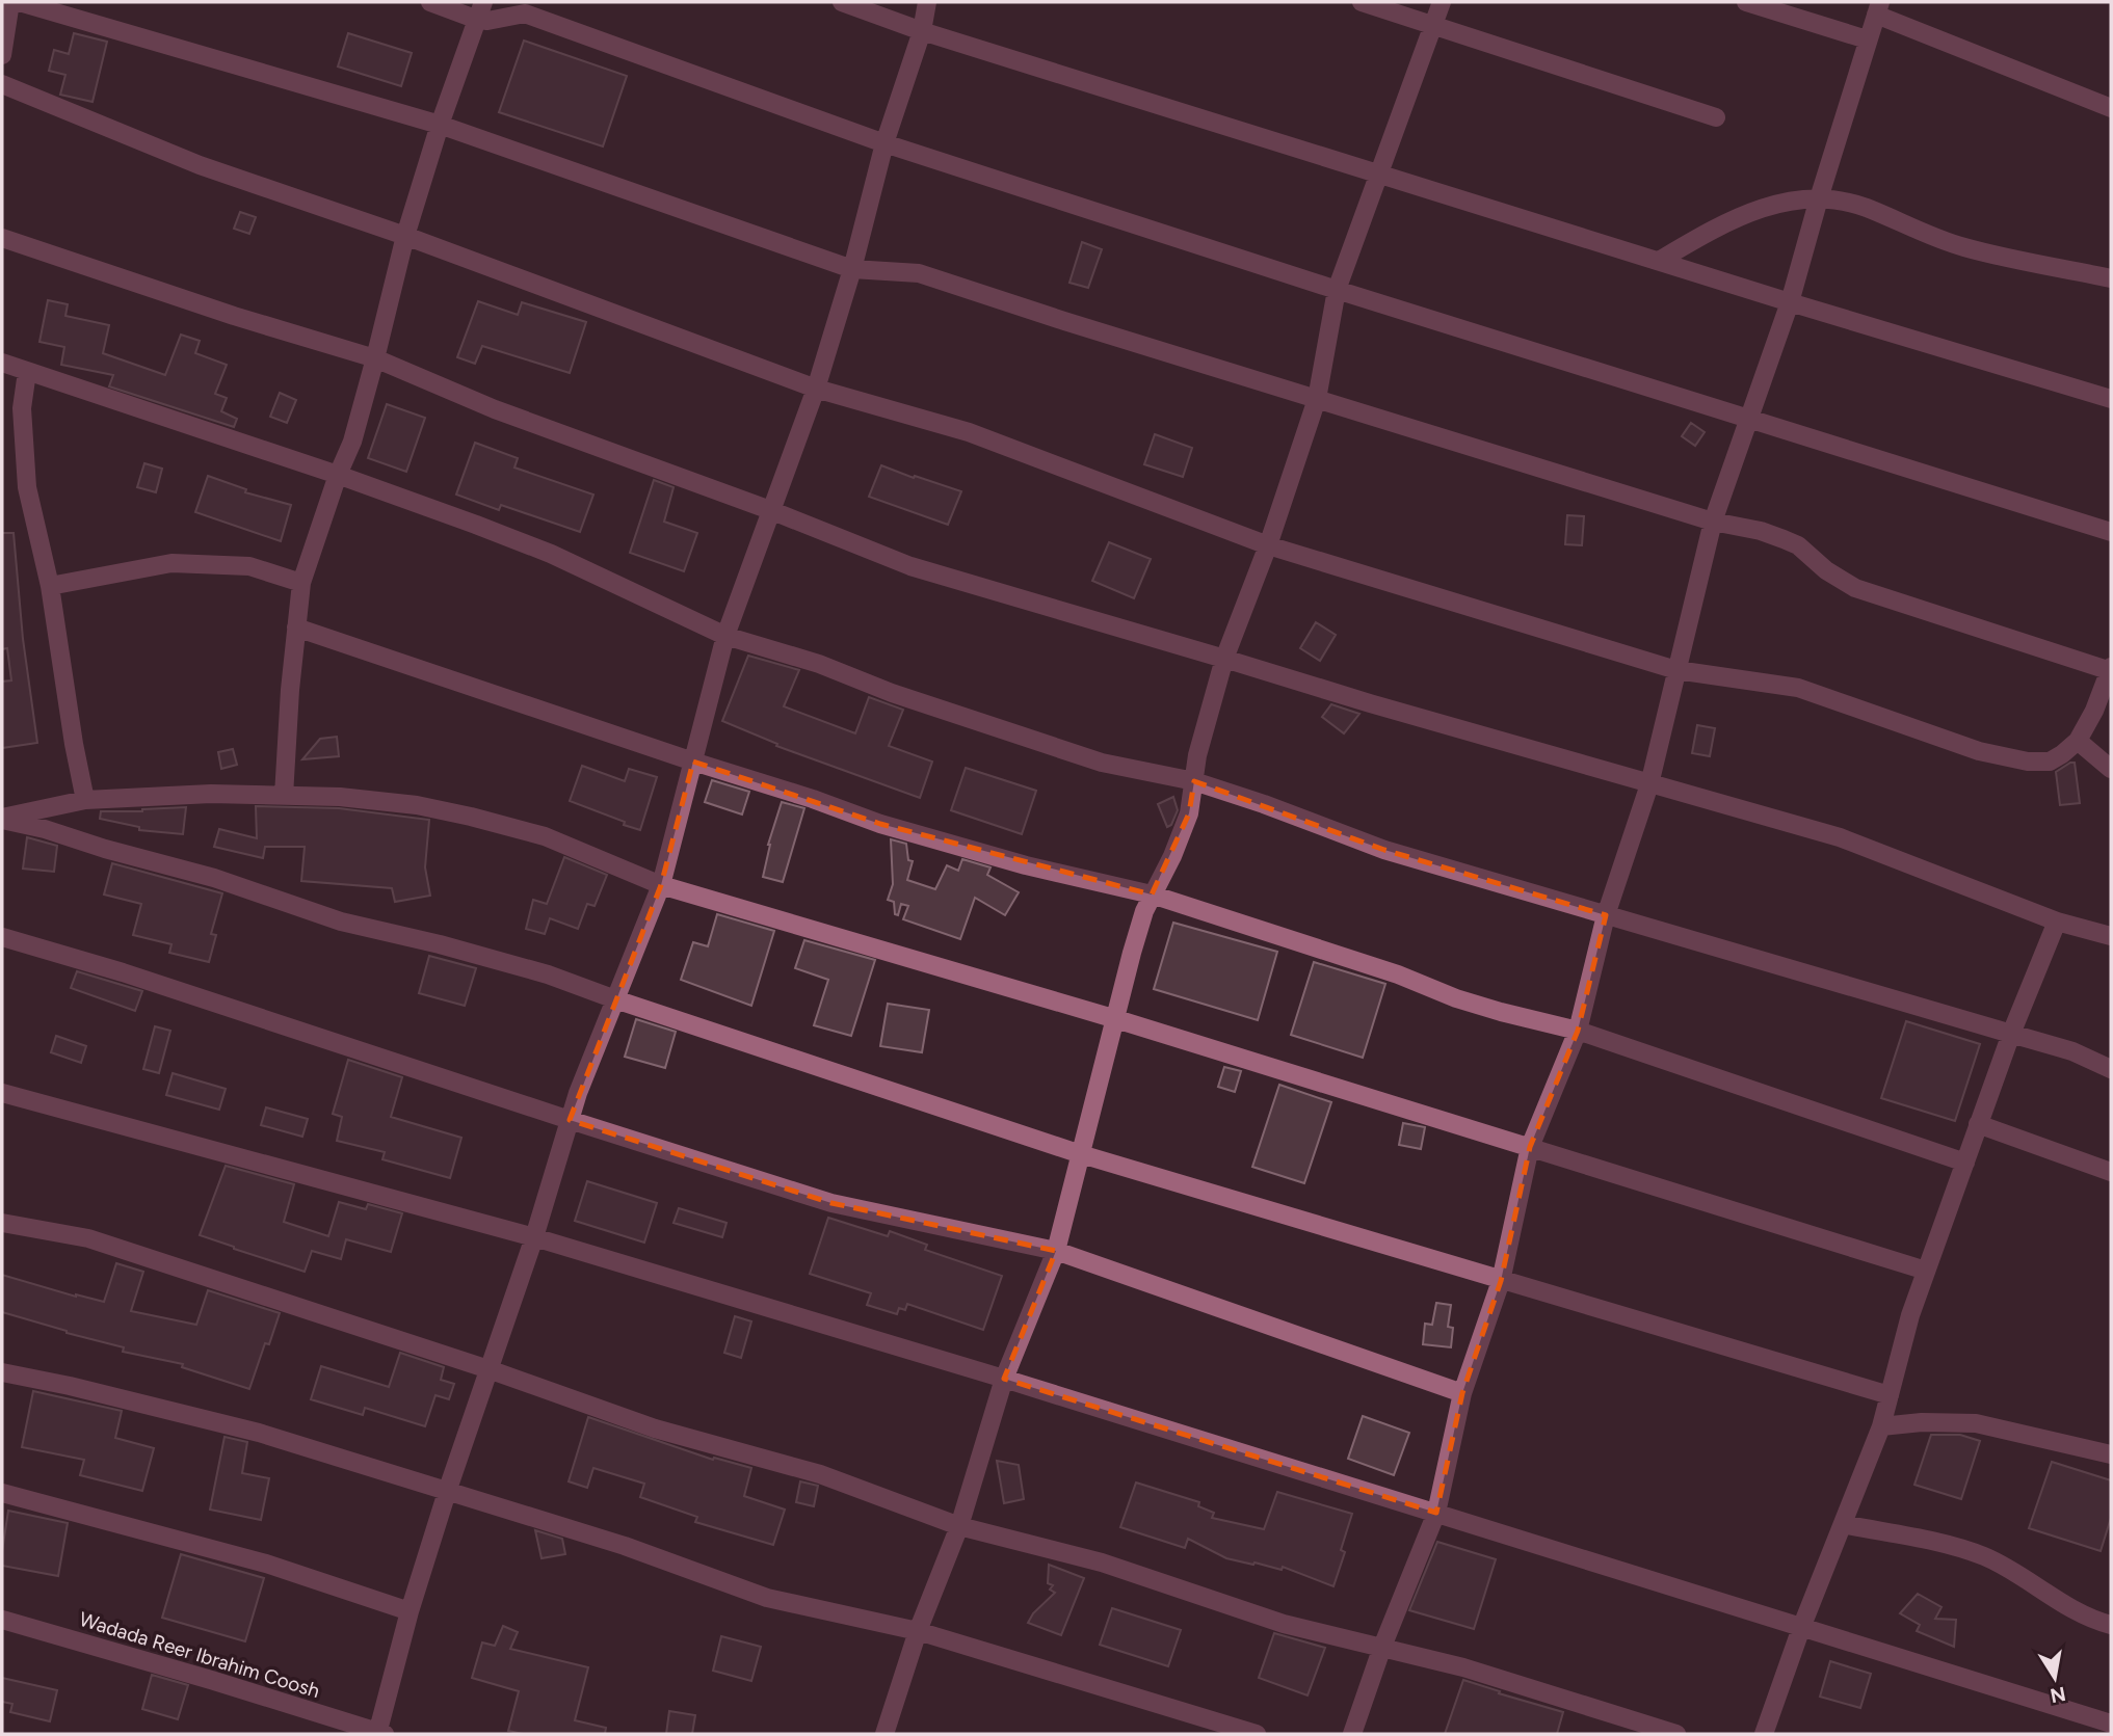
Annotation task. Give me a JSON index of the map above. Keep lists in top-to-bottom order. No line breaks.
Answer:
{"streets":{"street":["Wadada Reer Ibrahim Coosh"]},"north":"bottom"}
